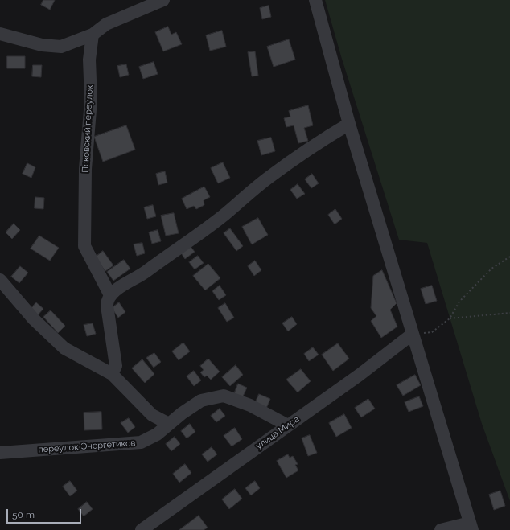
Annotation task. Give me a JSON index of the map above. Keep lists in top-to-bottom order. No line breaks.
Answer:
{"streets":{"street":["Псковский переулок","улица Мира","переулок Энергетиков"]},"crossings":[["улица Мира","переулок Энергетиков"]],"scale_bar":"50 m"}
